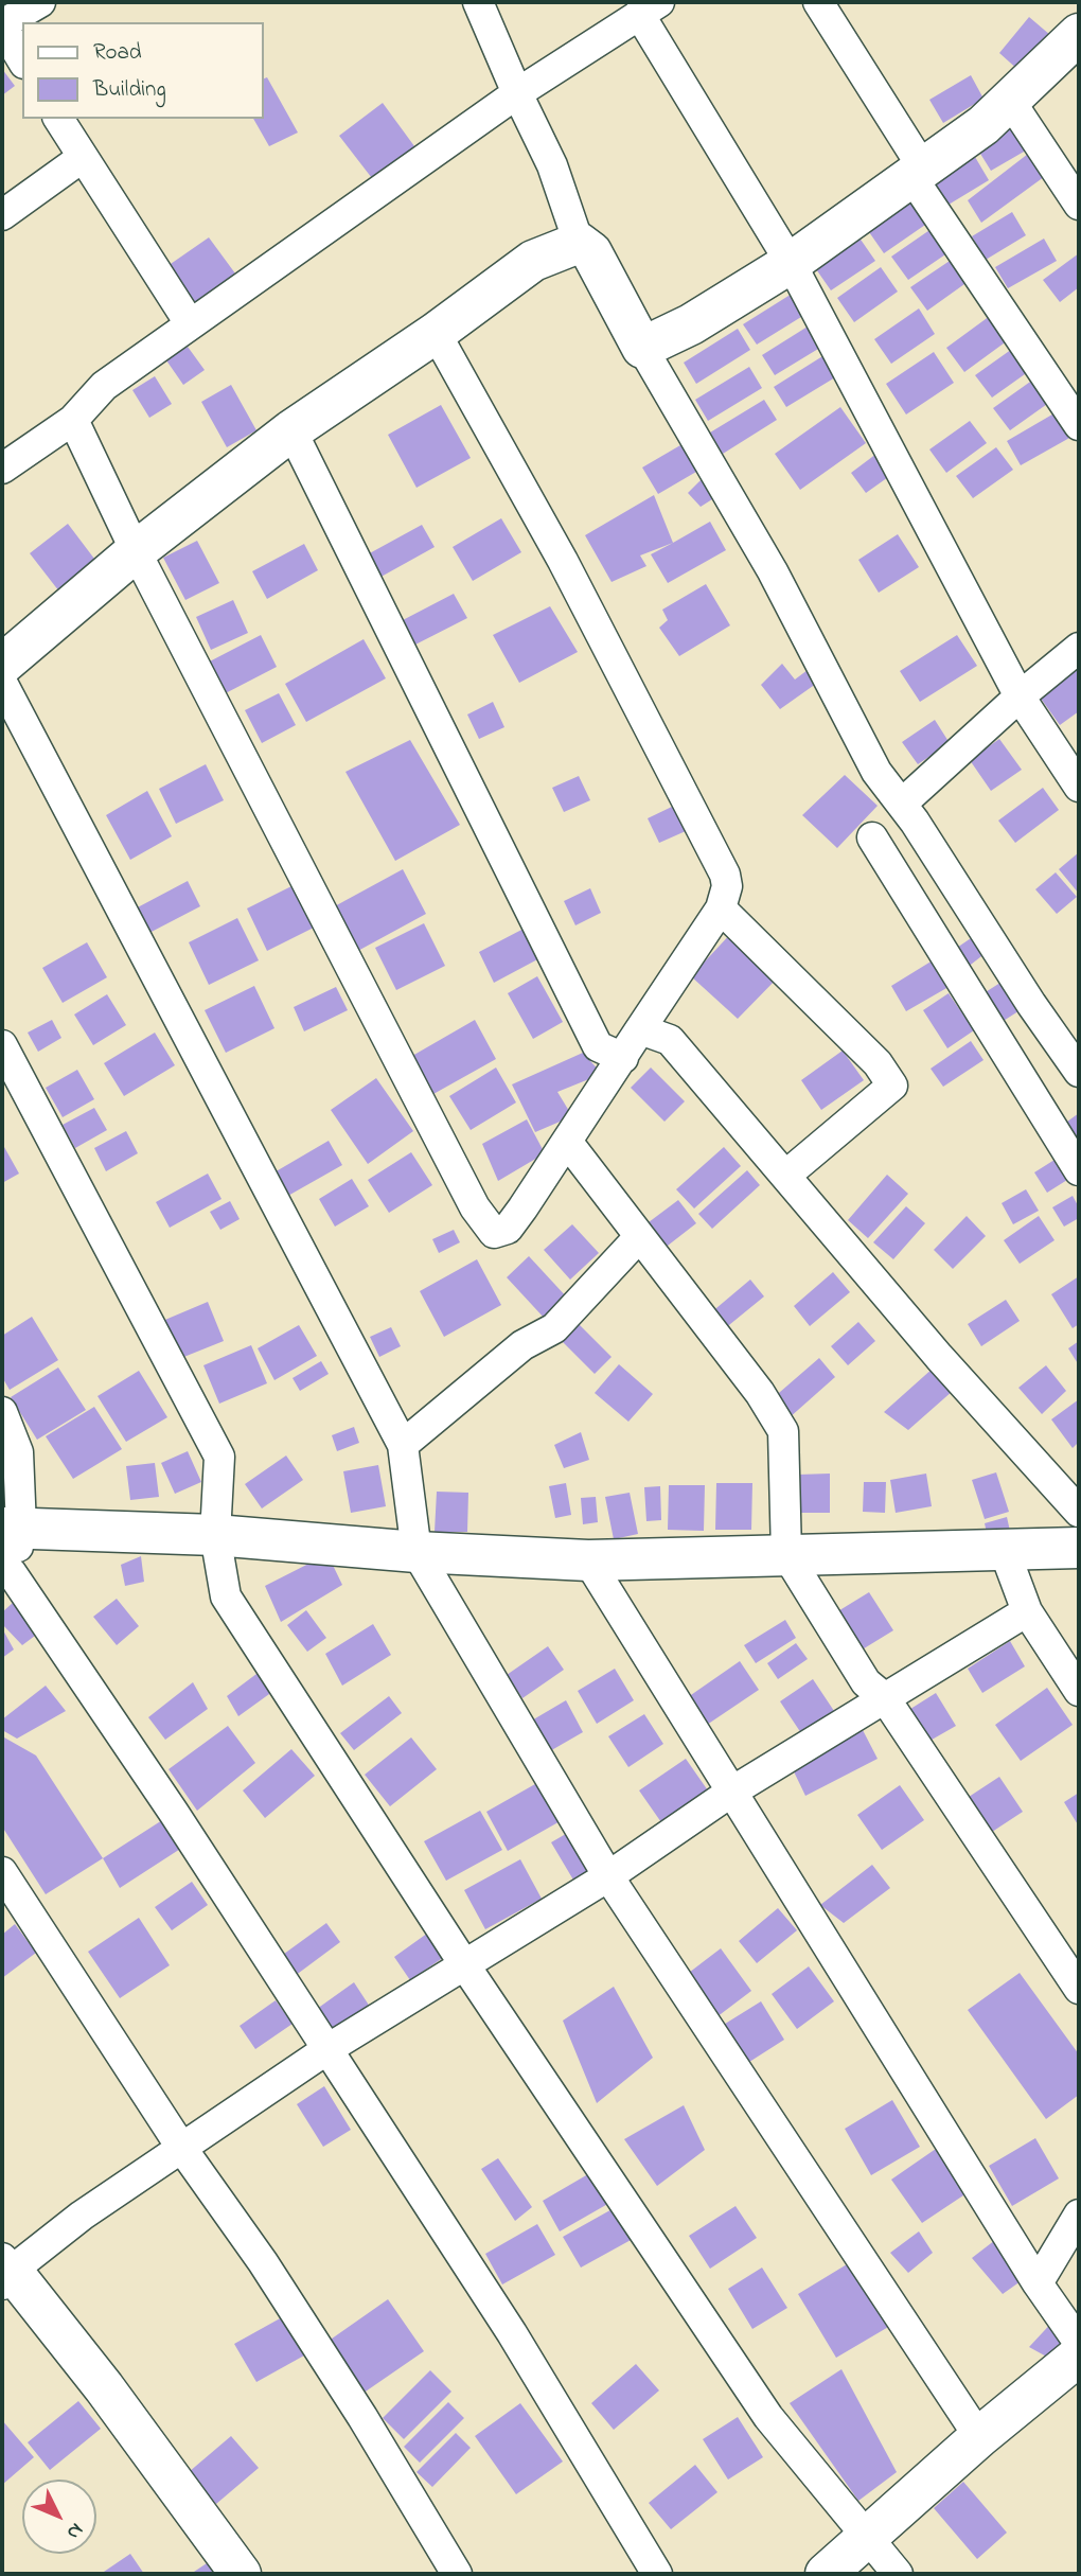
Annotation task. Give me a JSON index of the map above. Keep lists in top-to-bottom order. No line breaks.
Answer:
{"legend":["Road","Building"],"north":"bottom right"}
